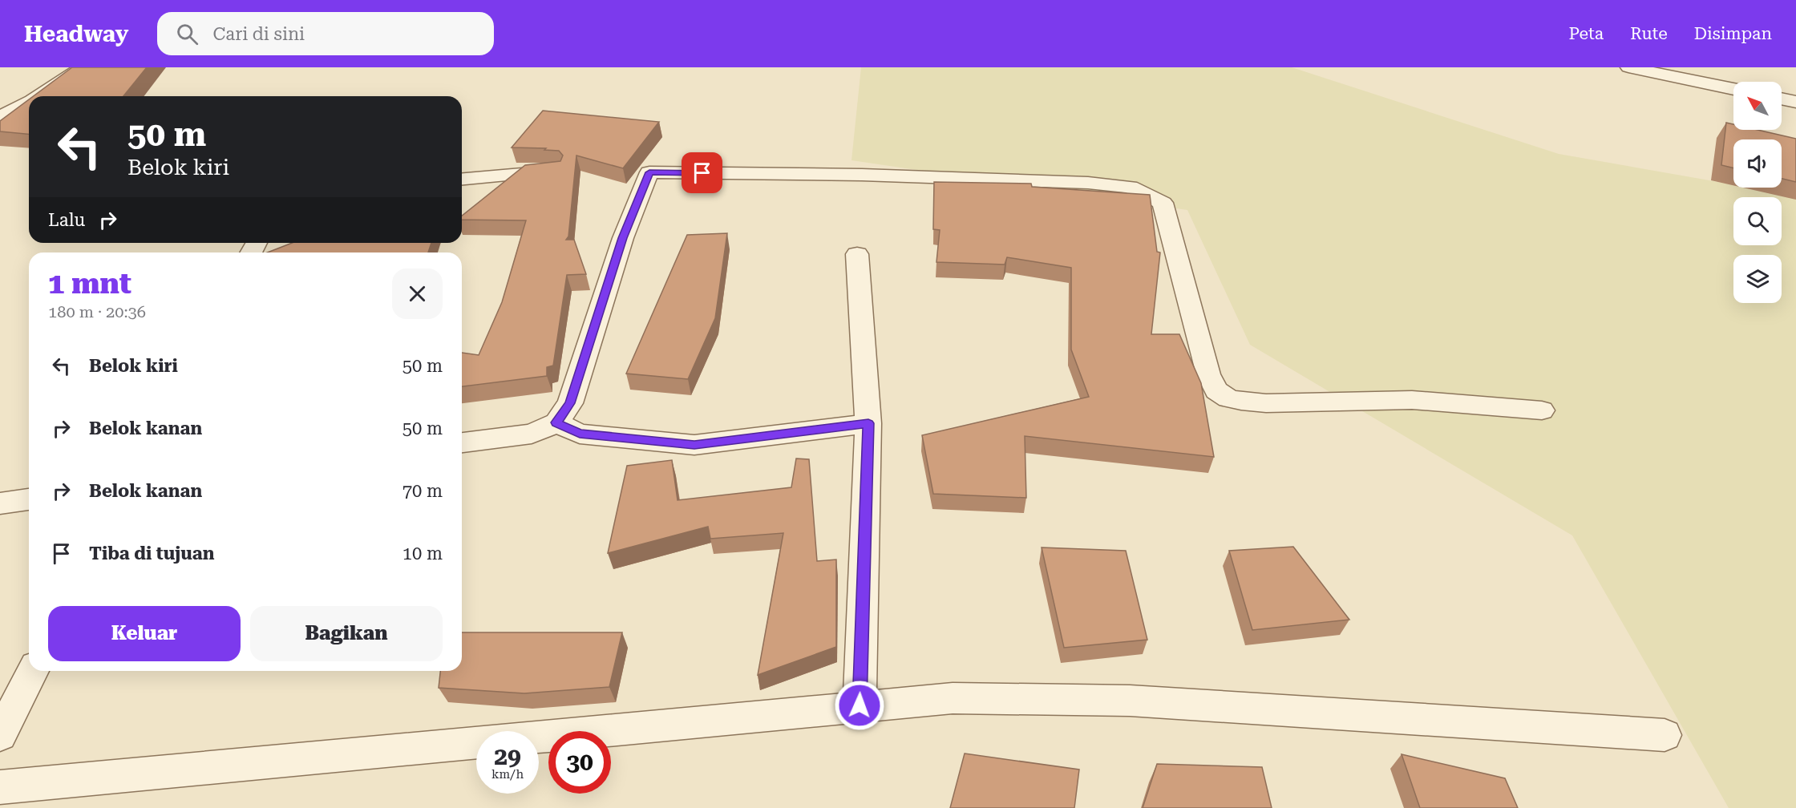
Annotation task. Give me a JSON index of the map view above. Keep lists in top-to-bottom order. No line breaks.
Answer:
{"north":"top left","page":{"header":"Headway","search":"Cari di sini","nav":["Peta","Rute","Disimpan"],"turn":["50 m","Belok kiri"],"then":"Lalu","heading":["1 mnt","180 m · 20:36"],"list":[{"name":"Belok kiri","value":"50 m"},{"name":"Belok kanan","value":"50 m"},{"name":"Belok kanan","value":"70 m"},{"name":"Tiba di tujuan","value":"10 m"}],"buttons":["Keluar","Bagikan"],"speed":"29 km/h","limit":"30"}}
